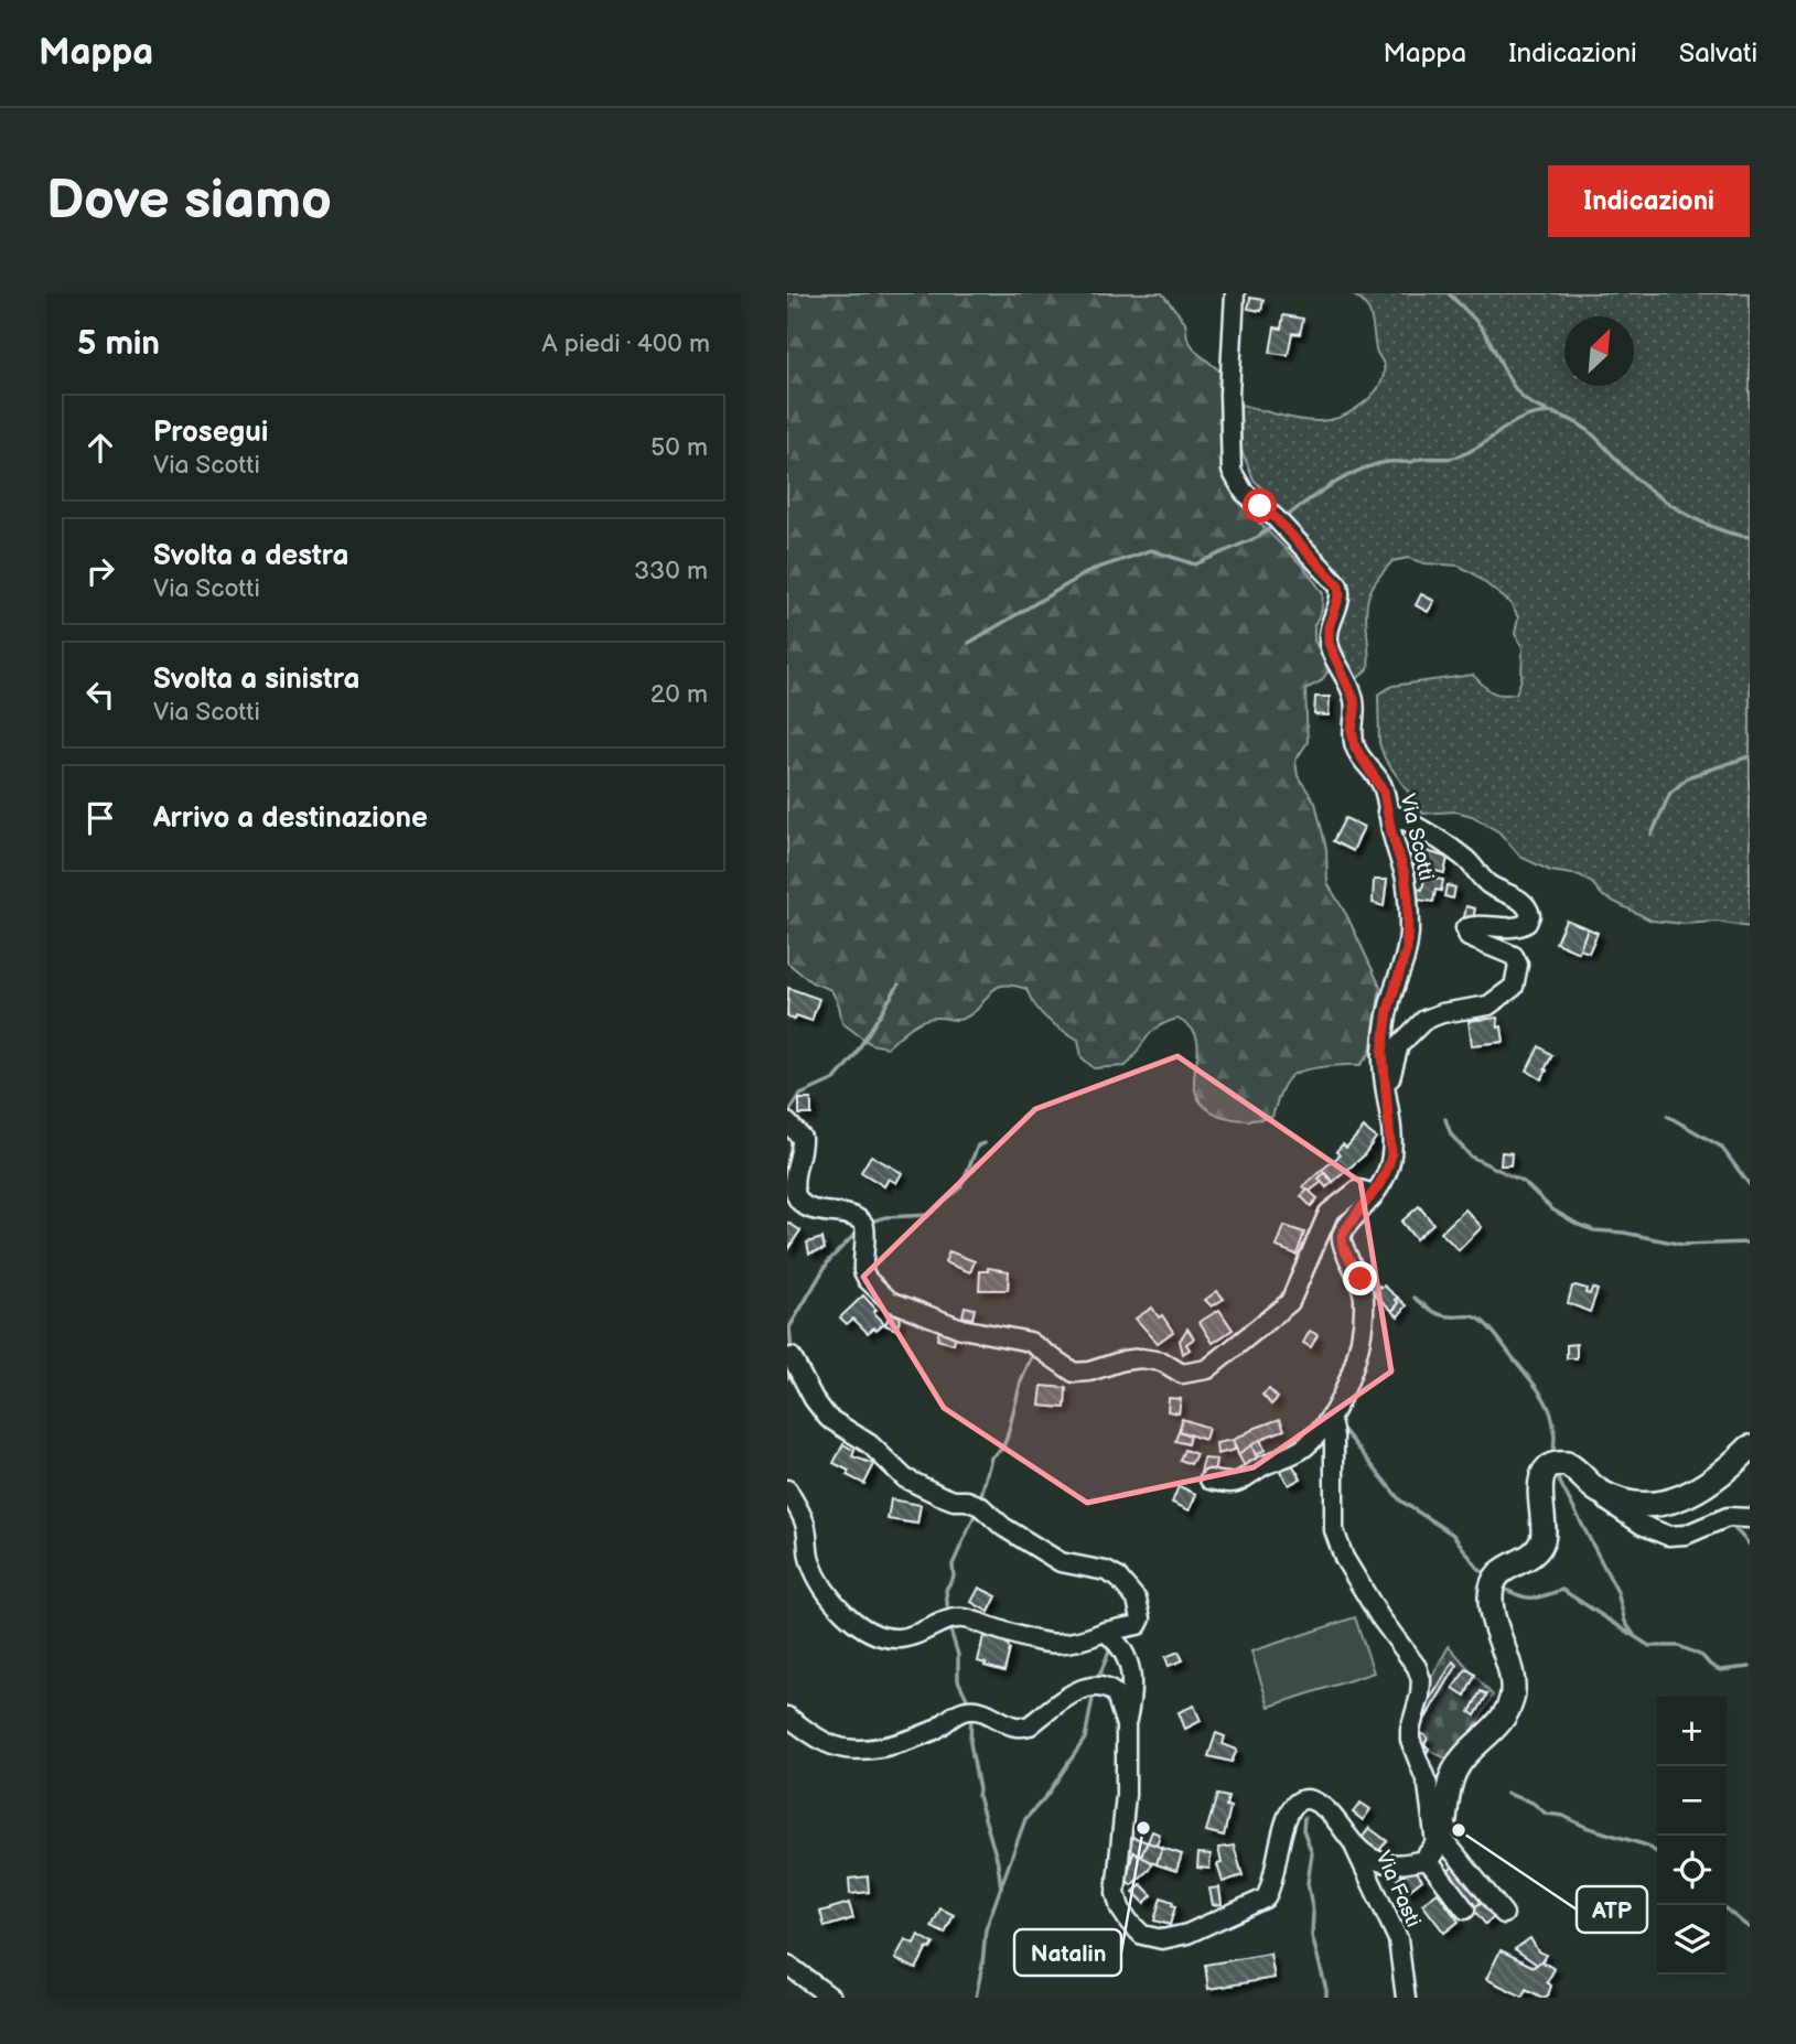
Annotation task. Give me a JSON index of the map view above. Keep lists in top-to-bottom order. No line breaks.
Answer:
{"streets":{"street":["Via Scotti","Via Fasti"]},"places":["Natalin","ATP"],"north":"top right","page":{"header":"Mappa","nav":["Mappa","Indicazioni","Salvati"],"buttons":"Indicazioni","title":"Dove siamo","heading":["5 min","A piedi · 400 m"],"list":[["Prosegui","Via Scotti","50 m"],["Svolta a destra","Via Scotti","330 m"],["Svolta a sinistra","Via Scotti","20 m"],"Arrivo a destinazione"],"map_buttons":["+","−"]}}
